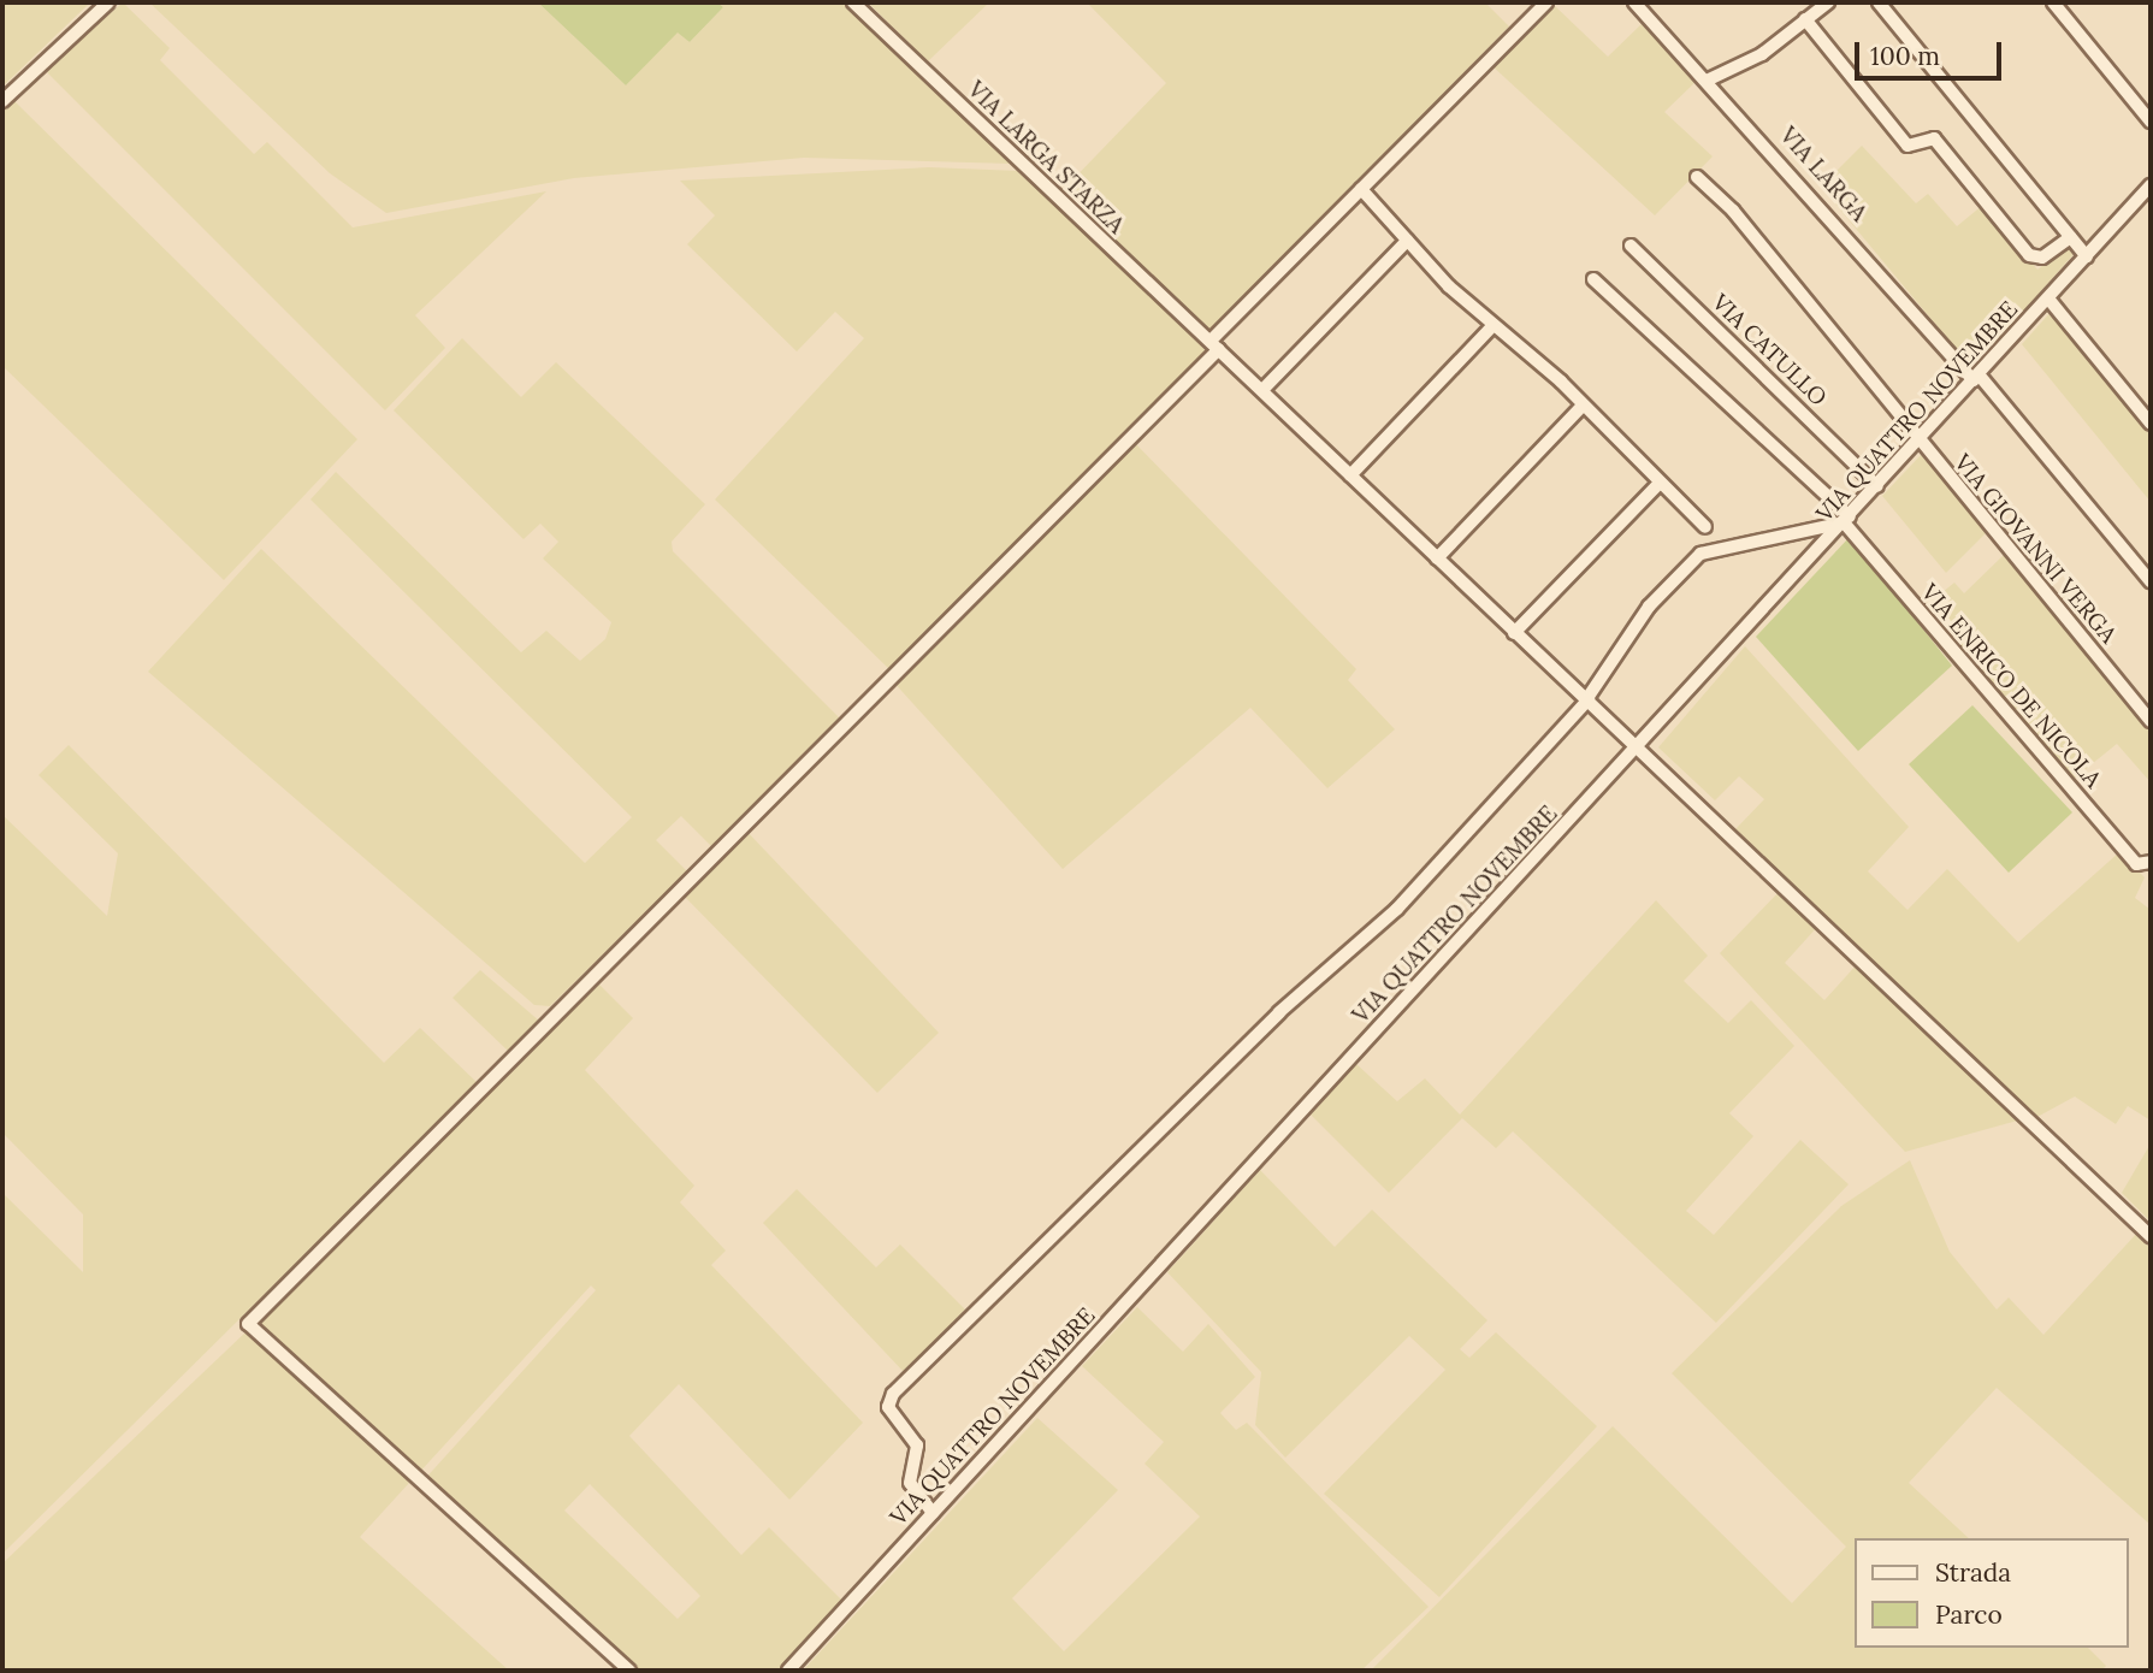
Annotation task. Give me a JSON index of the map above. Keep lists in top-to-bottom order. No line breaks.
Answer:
{"streets":{"street":["VIA LARGA STARZA","VIA LARGA","VIA CATULLO","VIA QUATTRO NOVEMBRE","VIA GIOVANNI VERGA","VIA ENRICO DE NICOLA"]},"crossings":[["VIA LARGA STARZA","VIA QUATTRO NOVEMBRE"],["VIA LARGA","VIA QUATTRO NOVEMBRE"],["VIA CATULLO","VIA QUATTRO NOVEMBRE"],["VIA QUATTRO NOVEMBRE","VIA GIOVANNI VERGA"],["VIA QUATTRO NOVEMBRE","VIA ENRICO DE NICOLA"]],"legend":["Strada","Parco"],"scale_bar":"100 m"}
